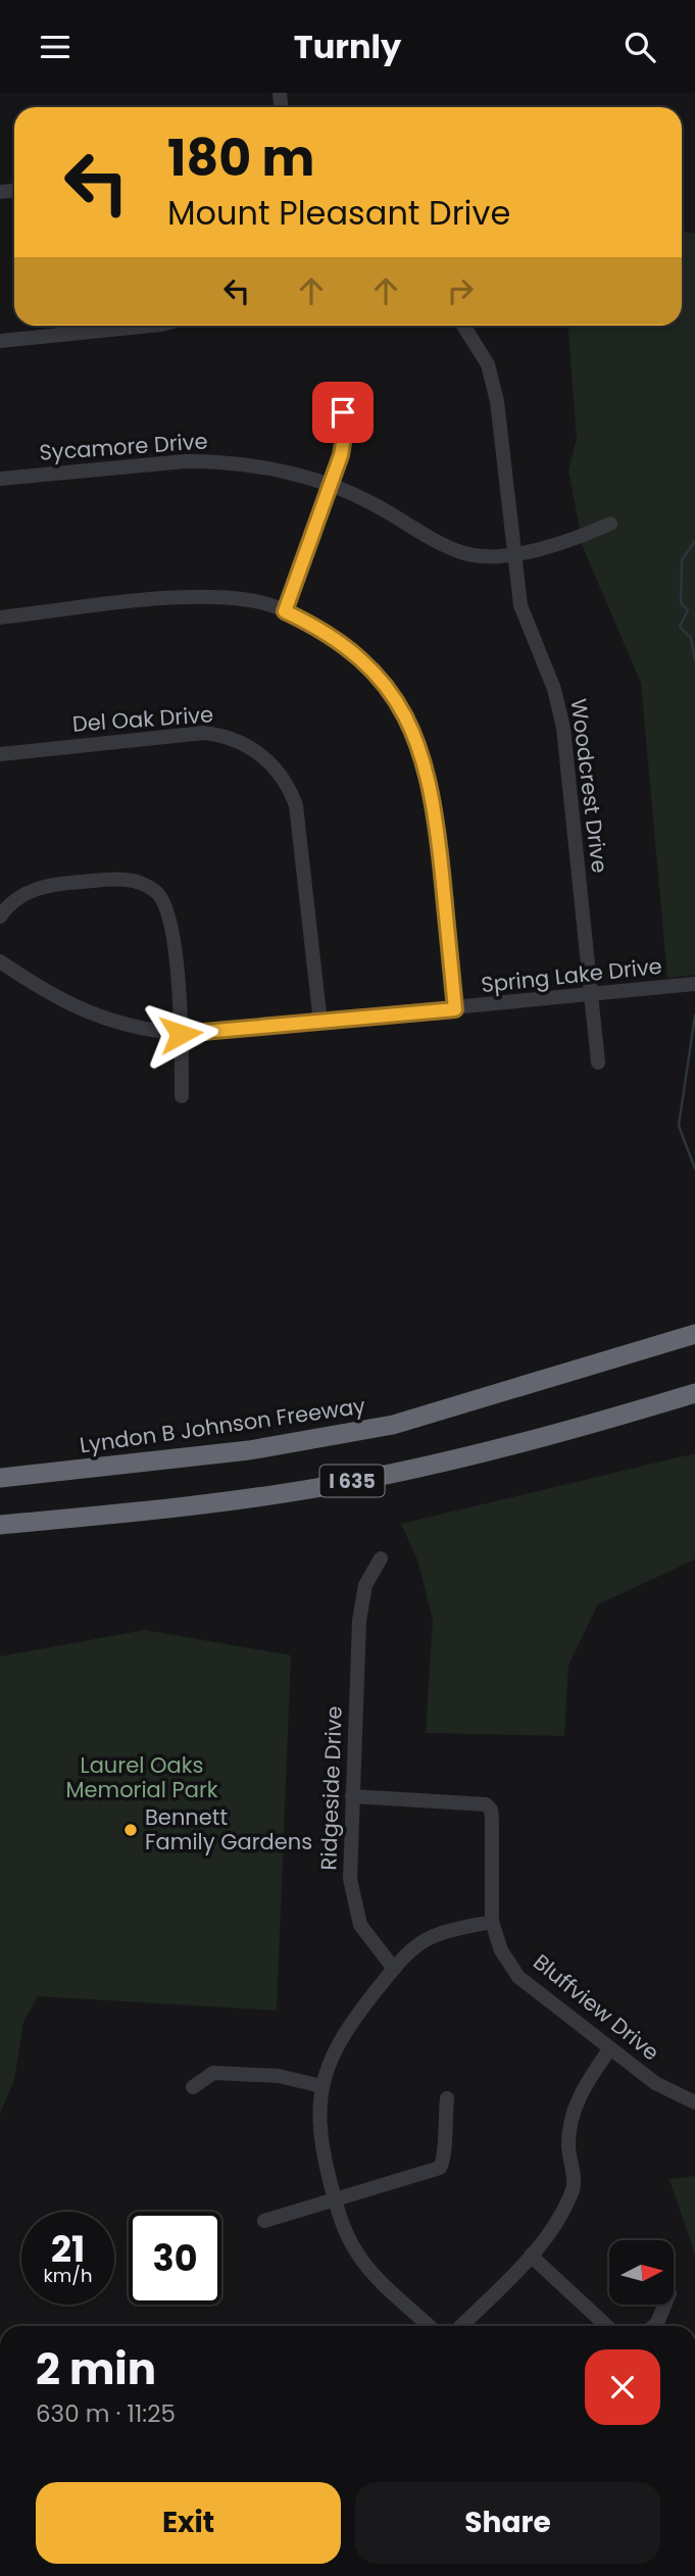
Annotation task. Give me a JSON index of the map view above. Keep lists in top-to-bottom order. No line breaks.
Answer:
{"streets":{"highway":["Lyndon B Johnson Freeway","I 635"],"street":["Sycamore Drive","Del Oak Drive","Woodcrest Drive","Spring Lake Drive","Ridgeside Drive","Bluffview Drive"]},"crossings":[["Sycamore Drive","Woodcrest Drive"],["Del Oak Drive","Spring Lake Drive"],["Woodcrest Drive","Spring Lake Drive"],["Ridgeside Drive","Bluffview Drive"]],"parks":["Laurel Oaks Memorial Park"],"places":["Bennett Family Gardens"],"north":"right","page":{"header":"Turnly","turn":["180 m","Mount Pleasant Drive"],"speed":"21 km/h","limit":"30","heading":["2 min","630 m · 11:25"],"buttons":["Exit","Share"]}}
